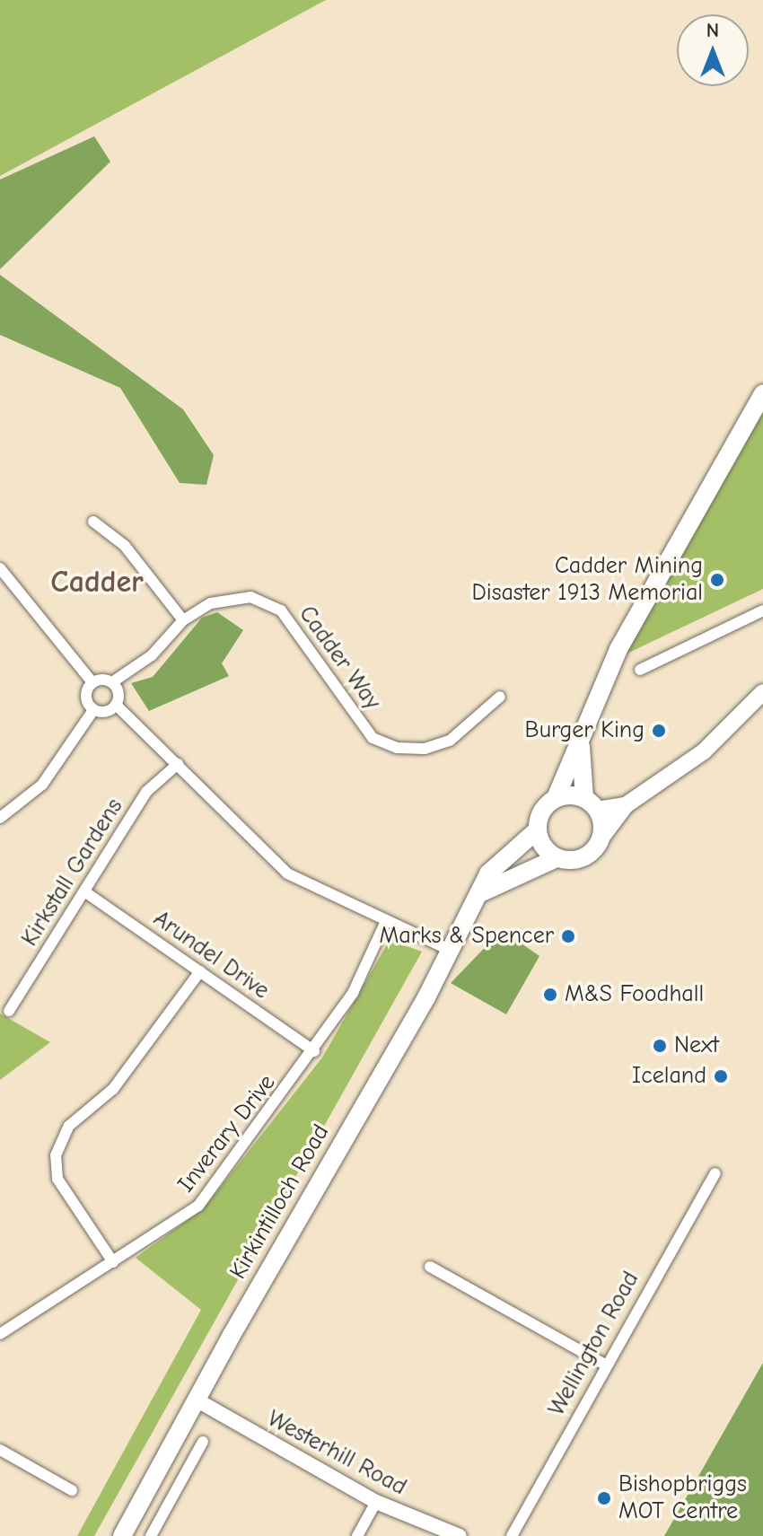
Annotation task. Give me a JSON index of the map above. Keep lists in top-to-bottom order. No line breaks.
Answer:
{"streets":{"main road":["Kirkintilloch Road"],"street":["Cadder Way","Kirkstall Gardens","Arundel Drive","Inverary Drive","Wellington Road","Westerhill Road"]},"crossings":[["Kirkstall Gardens","Arundel Drive"],["Arundel Drive","Inverary Drive"],["Kirkintilloch Road","Westerhill Road"]],"districts":["Cadder"],"places":["Cadder Mining Disaster 1913 Memorial","Burger King","Marks & Spencer","M&S Foodhall","Next","Iceland","Bishopbriggs MOT Centre"],"north":"top"}
